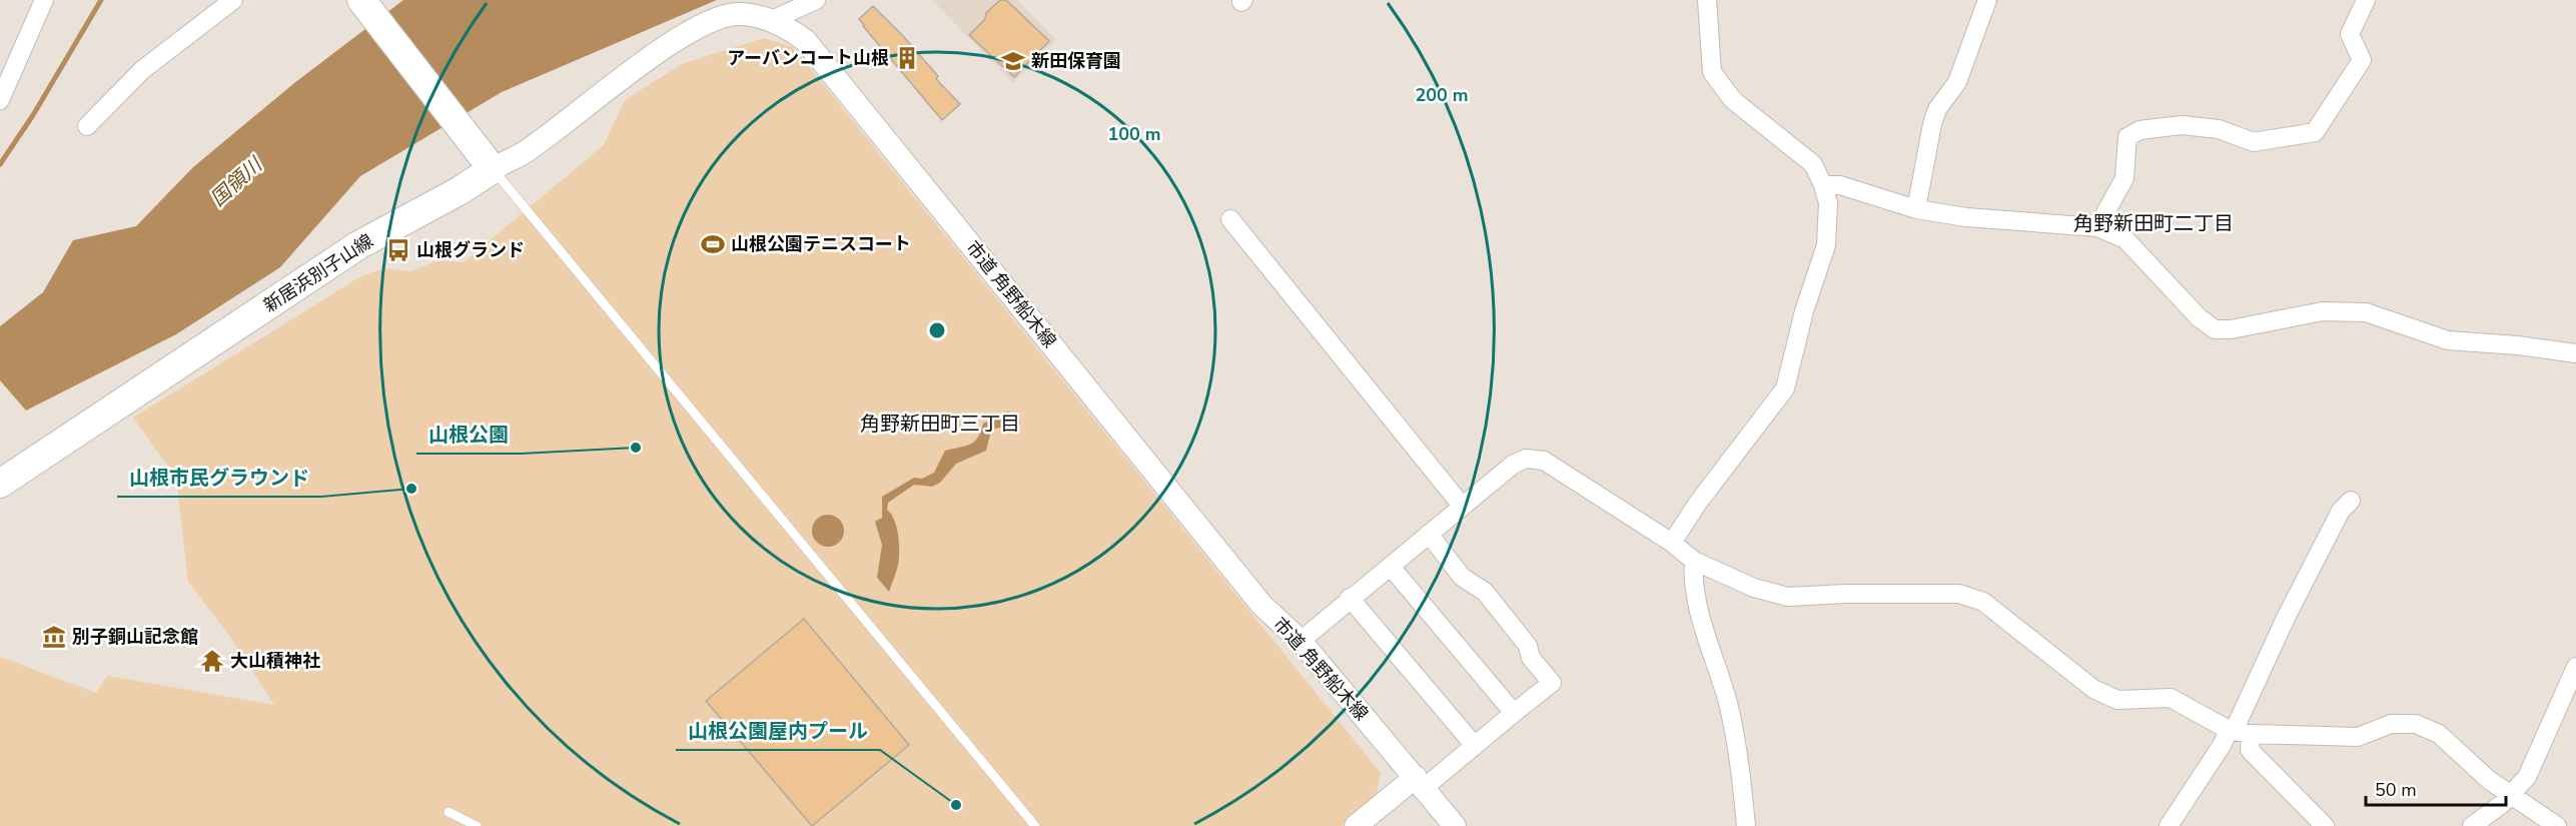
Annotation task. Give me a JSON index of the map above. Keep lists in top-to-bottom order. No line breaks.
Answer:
{"streets":{"main road":["新居浜別子山線"],"street":["市道 角野船木線"]},"crossings":[["新居浜別子山線","市道 角野船木線"]],"districts":["角野新田町二丁目","角野新田町三丁目"],"water":["国領川"],"places":{"building":["アーバンコート山根"],"school or university":["新田保育園"],"sports":["山根公園テニスコート"],"bus stop":["山根グランド"],"other":["山根公園","山根市民グラウンド","山根公園屋内プール"],"museum":["別子銅山記念館"],"temple":["大山積神社"]},"scale_bar":"50 m","rings":["200 m","100 m"]}
